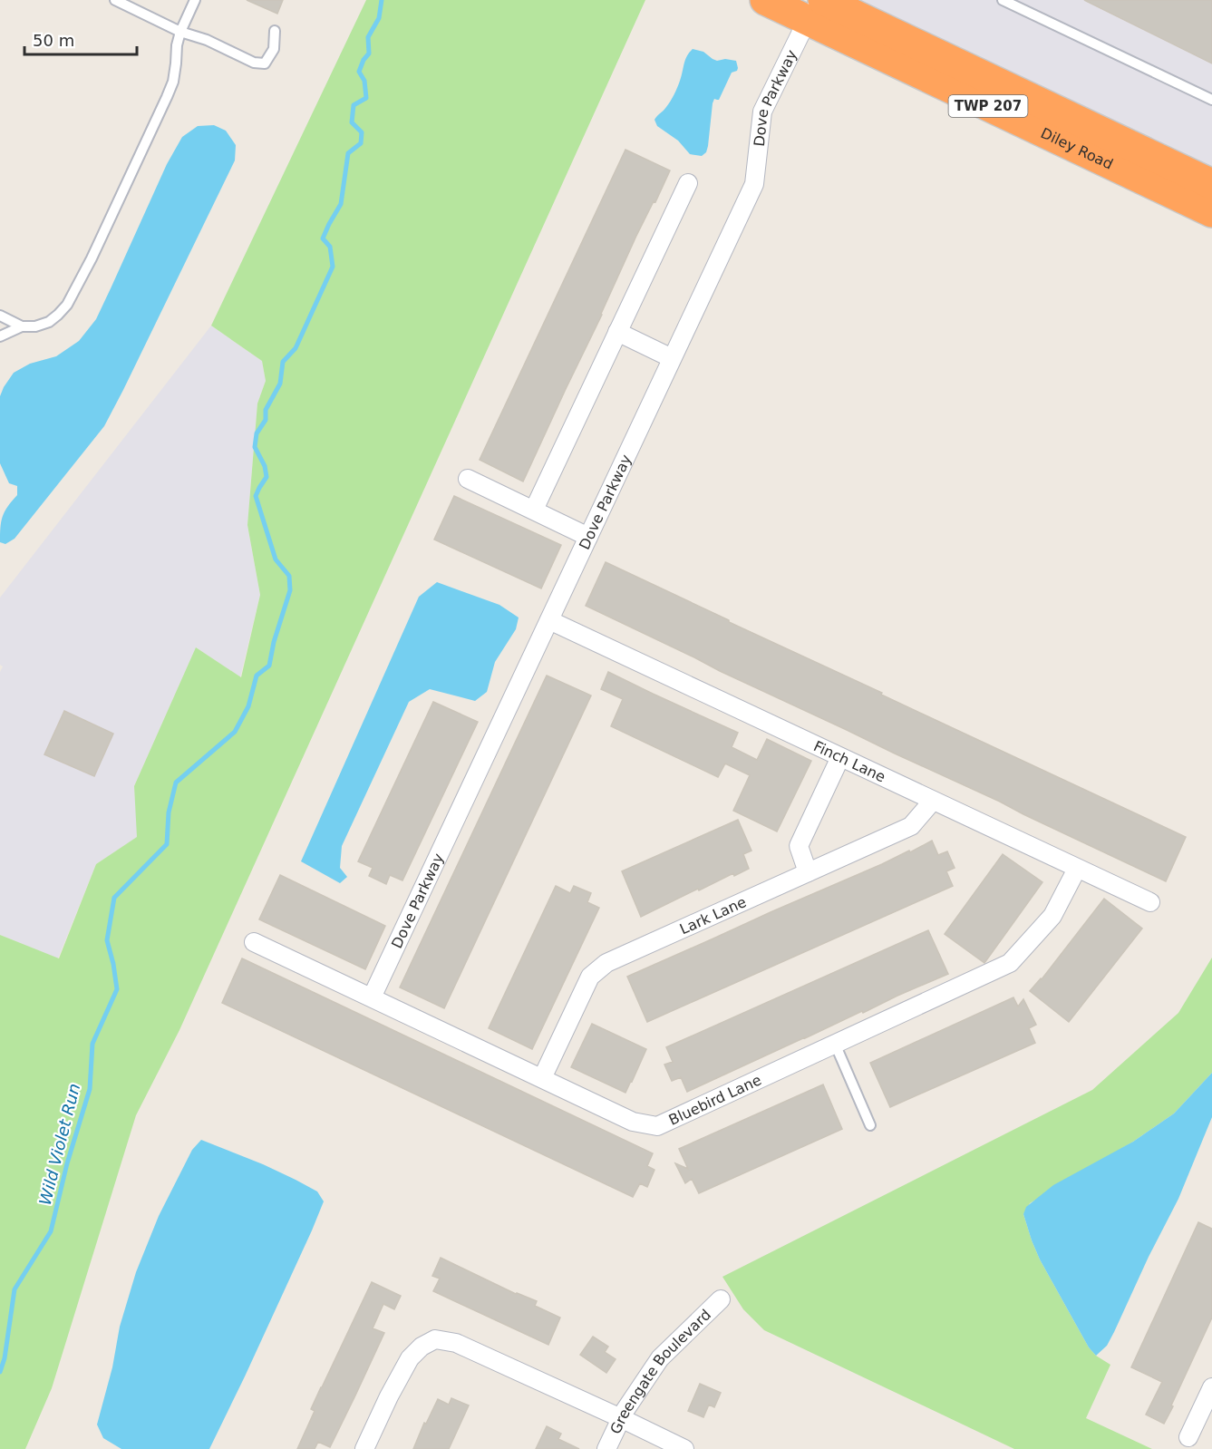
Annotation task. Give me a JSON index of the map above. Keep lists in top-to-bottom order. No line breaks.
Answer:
{"streets":{"highway":["TWP 207","Diley Road"],"street":["Dove Parkway","Finch Lane","Lark Lane","Bluebird Lane","Greengate Boulevard"]},"crossings":[["Dove Parkway","Diley Road"],["Dove Parkway","Finch Lane"],["Dove Parkway","Bluebird Lane"],["Finch Lane","Lark Lane"],["Finch Lane","Bluebird Lane"],["Lark Lane","Bluebird Lane"]],"water":["Wild Violet Run"],"scale_bar":"50 m"}
